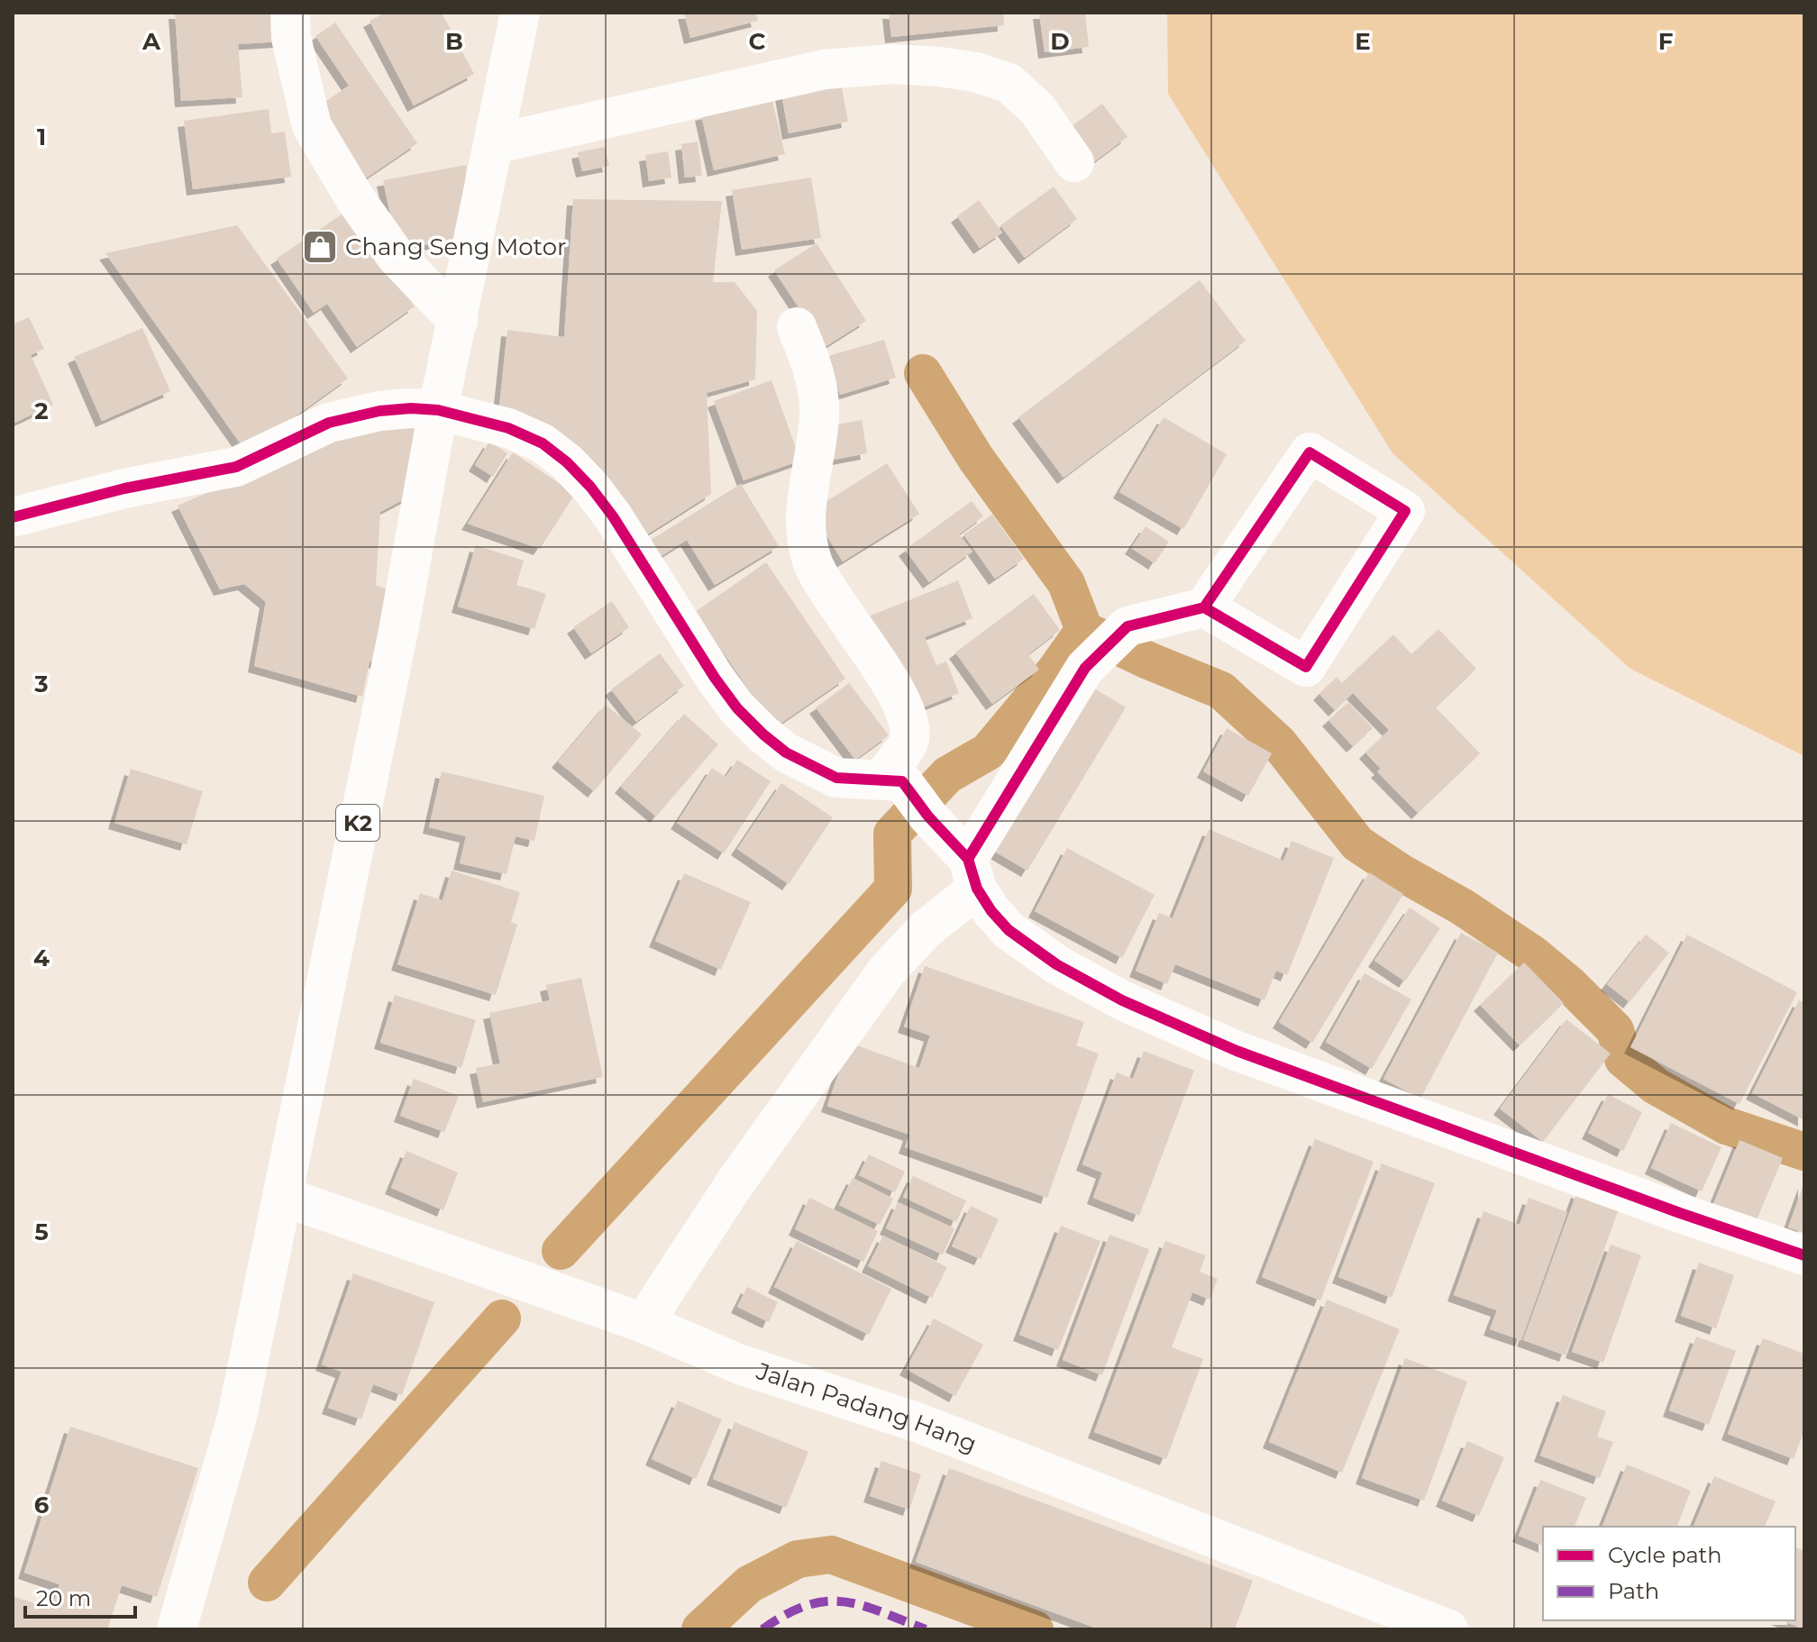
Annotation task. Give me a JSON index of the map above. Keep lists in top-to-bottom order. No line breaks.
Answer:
{"streets":{"street":["K2","Jalan Padang Hang"]},"crossings":[["K2","Jalan Padang Hang"]],"places":{"shop":["Chang Seng Motor"]},"legend":["Cycle path","Path"],"scale_bar":"20 m","grid":{"columns":["A","B","C","D","E","F"],"rows":["1","2","3","4","5","6"]}}
